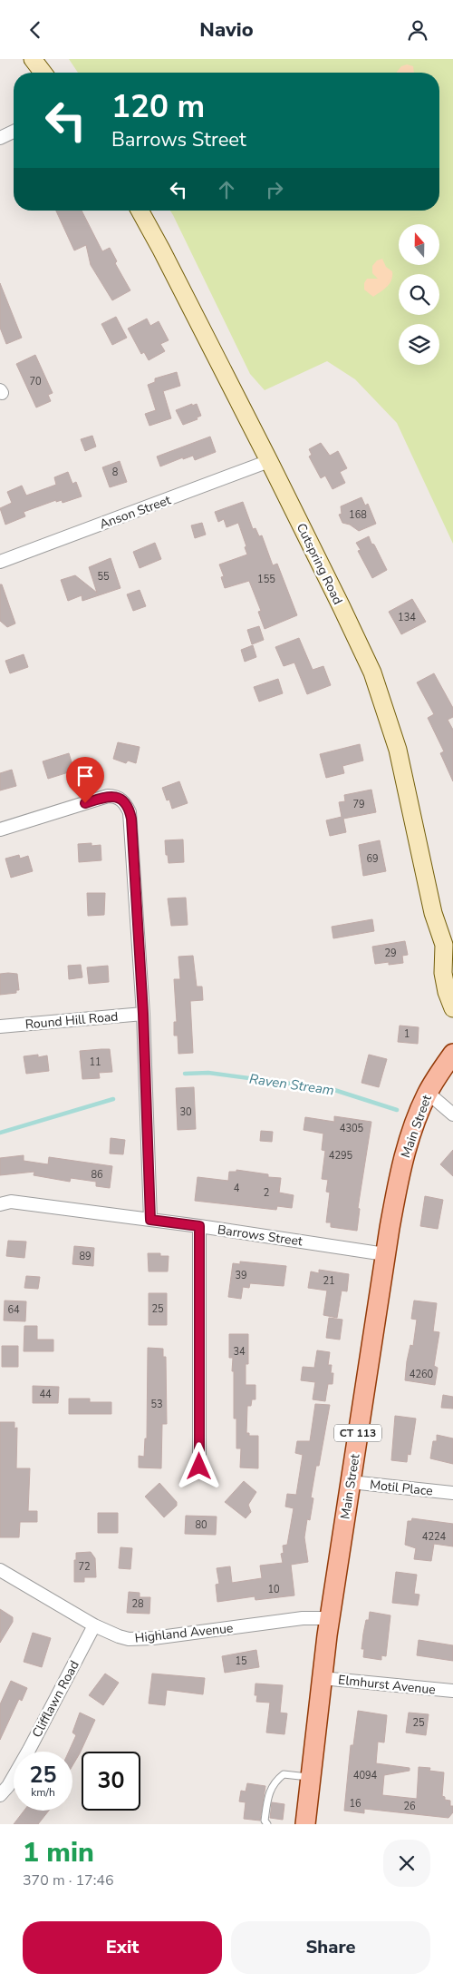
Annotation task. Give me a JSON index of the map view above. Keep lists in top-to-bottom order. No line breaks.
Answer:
{"streets":{"main road":["Main Street","CT 113"],"street":["Anson Street","Cutspring Road","Round Hill Road","Barrows Street","Motil Place","Highland Avenue","Elmhurst Avenue","Clifflawn Road"]},"crossings":[["Anson Street","Cutspring Road"],["Main Street","Barrows Street"],["Main Street","Motil Place"],["Main Street","Highland Avenue"],["Main Street","Elmhurst Avenue"],["Highland Avenue","Clifflawn Road"]],"water":["Raven Stream"],"house_numbers":["70","8","168","55","155","134","79","69","29","1","11","30","4305","4295","86","4","2","89","39","21","25","64","34","4260","44","53","80","4224","72","10","28","15","25","4094","16","26"],"north":"top","page":{"header":"Navio","turn":["120 m","Barrows Street"],"speed":"25 km/h","limit":"30","heading":["1 min","370 m · 17:46"],"buttons":["Exit","Share"]}}
